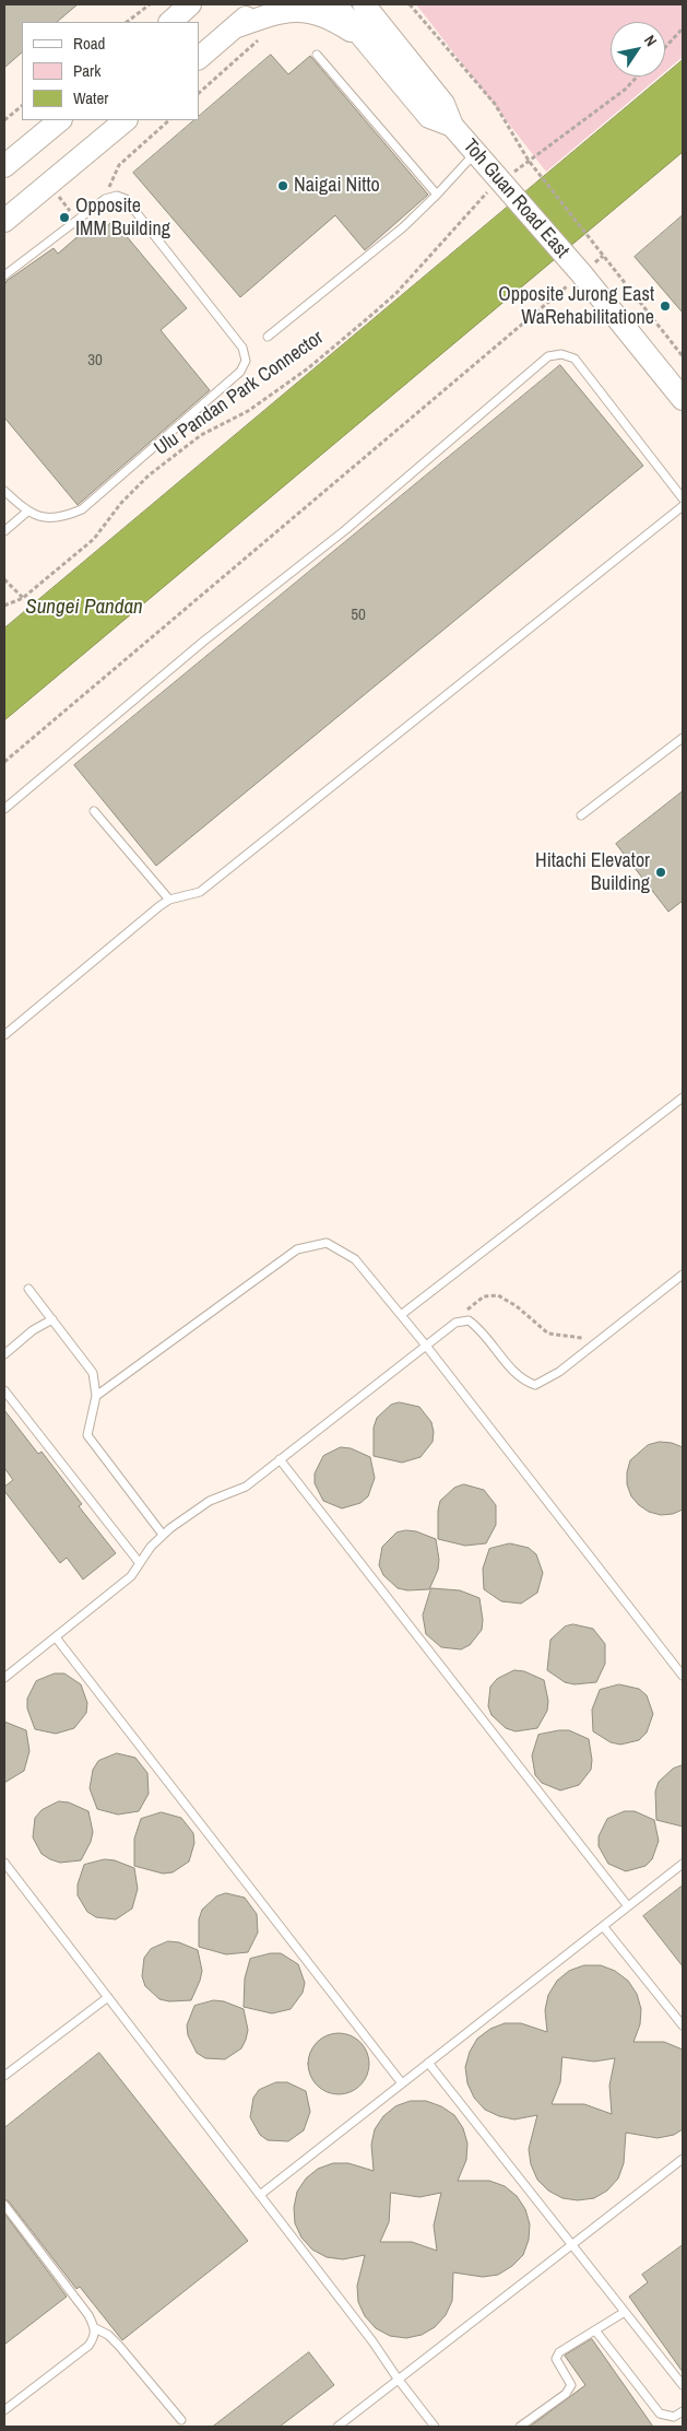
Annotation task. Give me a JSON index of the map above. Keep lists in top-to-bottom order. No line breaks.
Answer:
{"streets":{"street":["Toh Guan Road East"],"path":["Ulu Pandan Park Connector"]},"water":["Sungei Pandan"],"places":["Naigai Nitto","Opposite IMM Building","Opposite Jurong East WaRehabilitatione","Hitachi Elevator Building"],"house_numbers":["30","50"],"legend":["Road","Park","Water"],"north":"top right"}
